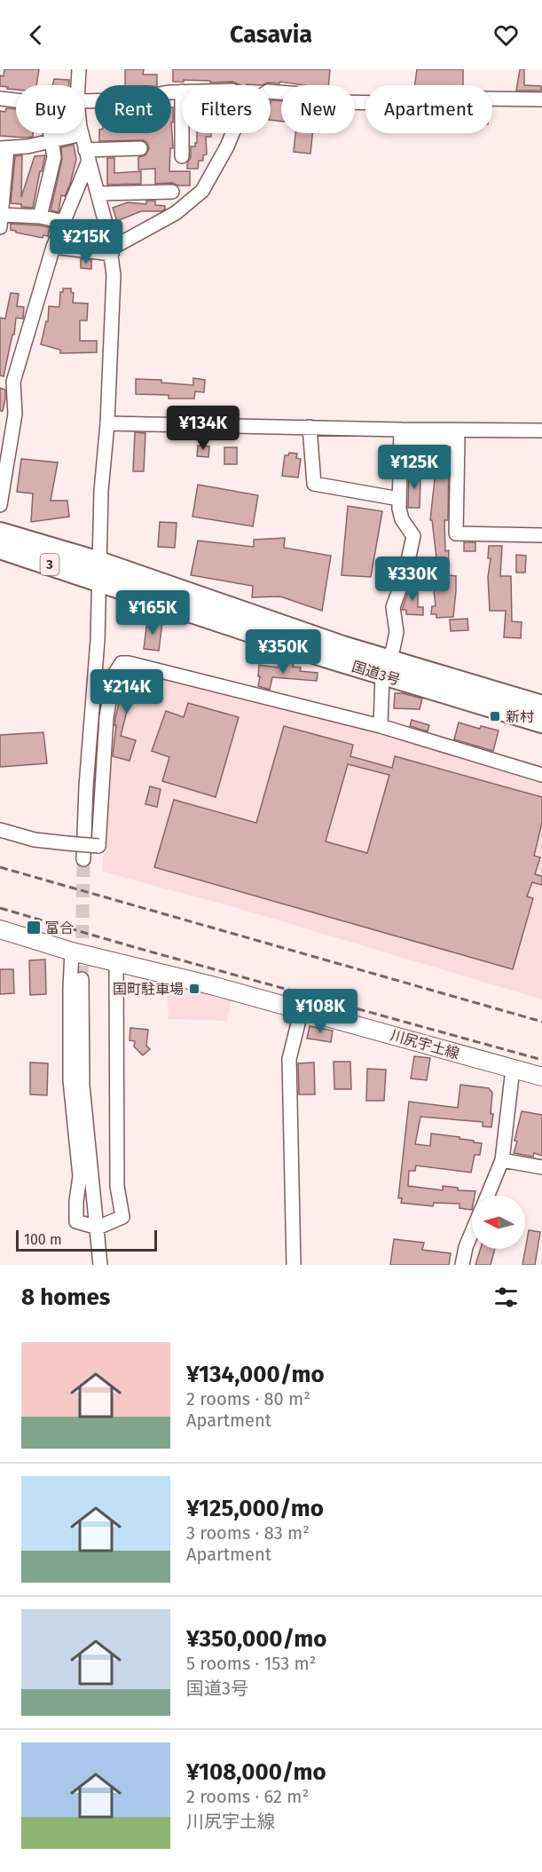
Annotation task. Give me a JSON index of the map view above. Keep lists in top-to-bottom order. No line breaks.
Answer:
{"streets":{"highway":["3","国道3号"],"main road":["川尻宇土線"]},"places":{"transit":["新村","富合","国町駐車場"]},"scale_bar":"100 m","north":"left","page":{"header":"Casavia","chip":["Buy","Rent","Filters","New","Apartment"],"price":["¥215K","¥134K","¥125K","¥330K","¥165K","¥350K","¥214K","¥108K"],"scale":"100 m","heading":"8 homes","list":[{"name":"¥134,000/mo","note":"2 rooms · 80 m² · Apartment"},{"name":"¥125,000/mo","note":"3 rooms · 83 m² · Apartment"},{"name":"¥350,000/mo","note":"5 rooms · 153 m² · 国道3号"},{"name":"¥108,000/mo","note":"2 rooms · 62 m² · 川尻宇土線"}]}}
